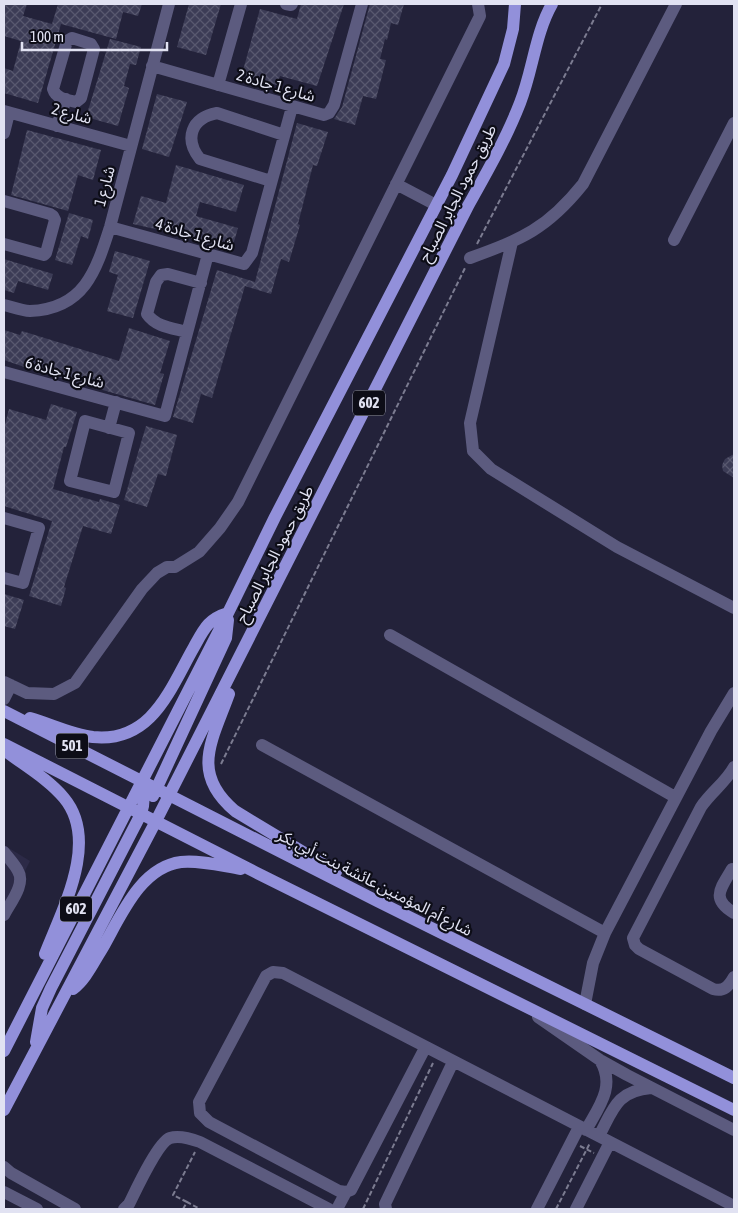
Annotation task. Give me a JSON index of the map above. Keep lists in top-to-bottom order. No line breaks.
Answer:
{"streets":{"main road":["طريق حمود الجابر الصباح","602","501","شارع أم المؤمنين عائشة بنت أبي بكر"],"street":["شارع 1 جادة 2","شارع 2","شارع 1","شارع 1 جادة 4","شارع 1 جادة 6"]},"crossings":[["شارع 1 جادة 2","شارع 1"],["شارع 1 جادة 2","شارع 1 جادة 4"],["شارع 2","شارع 1"],["شارع 1","شارع 1 جادة 4"],["طريق حمود الجابر الصباح","501"],["طريق حمود الجابر الصباح","شارع أم المؤمنين عائشة بنت أبي بكر"],["شارع 1 جادة 4","شارع 1 جادة 6"]],"scale_bar":"100 m"}
